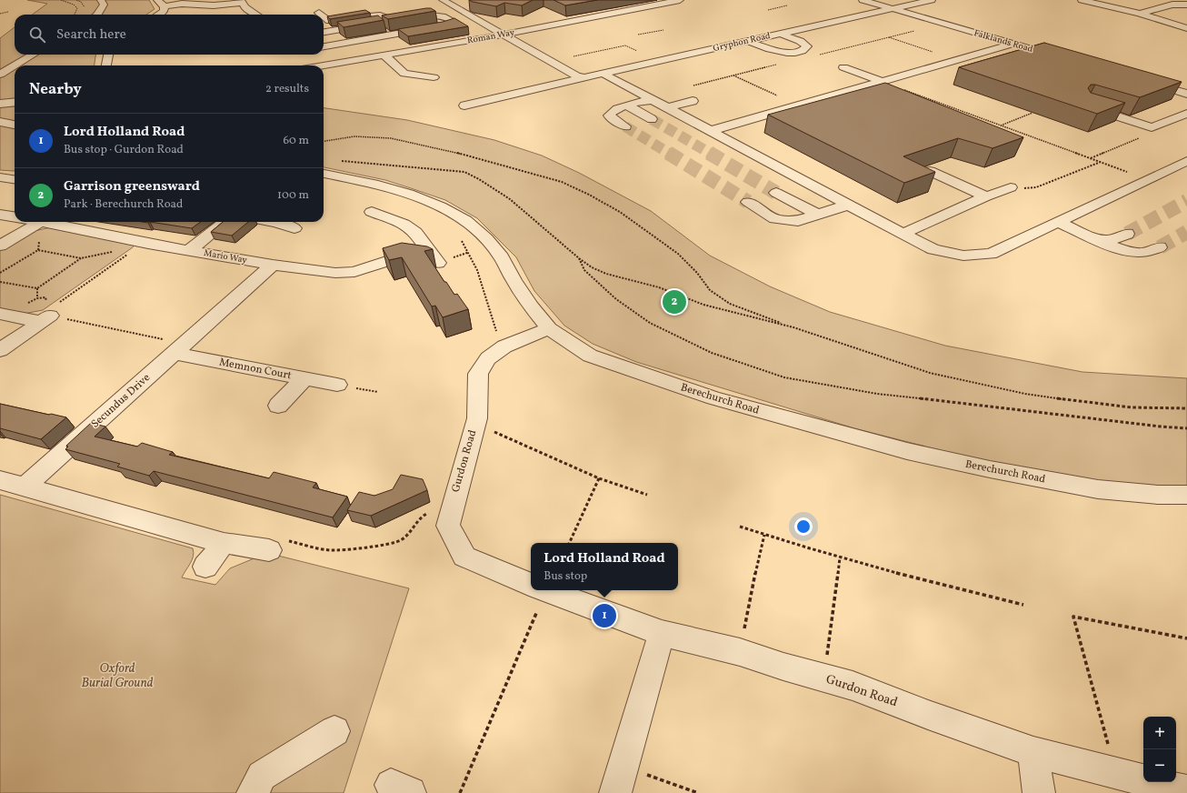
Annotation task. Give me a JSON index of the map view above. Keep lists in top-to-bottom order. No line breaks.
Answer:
{"streets":{"street":["Roman Way","Falklands Road","Gryphon Road","Mario Way","Memnon Court","Berechurch Road","Secundus Drive","Gurdon Road"]},"crossings":[["Falklands Road","Gryphon Road"],["Mario Way","Secundus Drive"],["Memnon Court","Secundus Drive"],["Berechurch Road","Gurdon Road"]],"parks":["Oxford Burial Ground"],"page":{"search":"Search here","heading":["Nearby","2 results"],"list":[{"mark":"1","name":"Lord Holland Road","note":"Bus stop · Gurdon Road","value":"60 m"},{"mark":"2","name":"Garrison greensward","note":"Park · Berechurch Road","value":"100 m"}],"pins":["2","1"],"popup":["Lord Holland Road","Bus stop"],"map_buttons":["+","−"]}}
